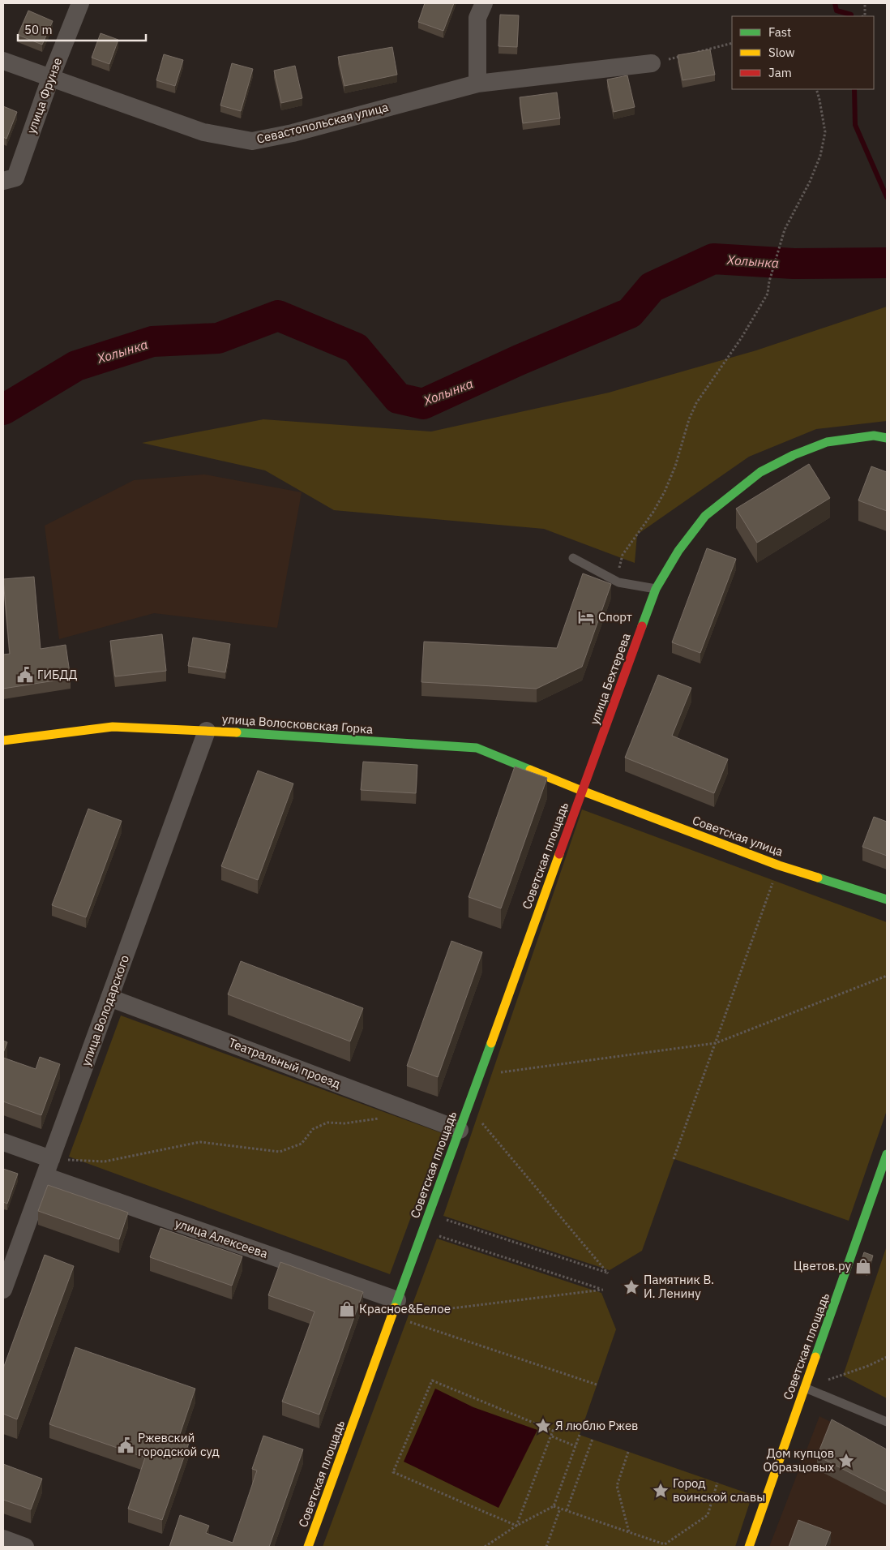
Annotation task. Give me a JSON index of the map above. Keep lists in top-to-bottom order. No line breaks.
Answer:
{"streets":{"street":["улица Фрунзе","Севастопольская улица","улица Бехтерева","улица Волосковская Горка","Советская улица","Советская площадь","улица Володарского","Театральный проезд","улица Алексеева"]},"crossings":[["улица Фрунзе","Севастопольская улица"],["улица Бехтерева","улица Волосковская Горка"],["улица Бехтерева","Советская улица"],["улица Бехтерева","Советская площадь"],["улица Волосковская Горка","Советская улица"],["улица Волосковская Горка","Советская площадь"],["улица Волосковская Горка","улица Володарского"],["Советская улица","Советская площадь"],["Советская площадь","Театральный проезд"],["Советская площадь","улица Алексеева"],["улица Володарского","Театральный проезд"],["улица Володарского","улица Алексеева"]],"water":["Холынка"],"places":{"hotel":["Спорт"],"public building":["ГИБДД","Ржевский городской суд"],"shop":["Цветов.ру","Красное&Белое"],"place":["Памятник В. И. Ленину","Я люблю Ржев","Дом купцов Образцовых","Город воинской славы"]},"legend":["Fast","Slow","Jam"],"scale_bar":"50 m"}
